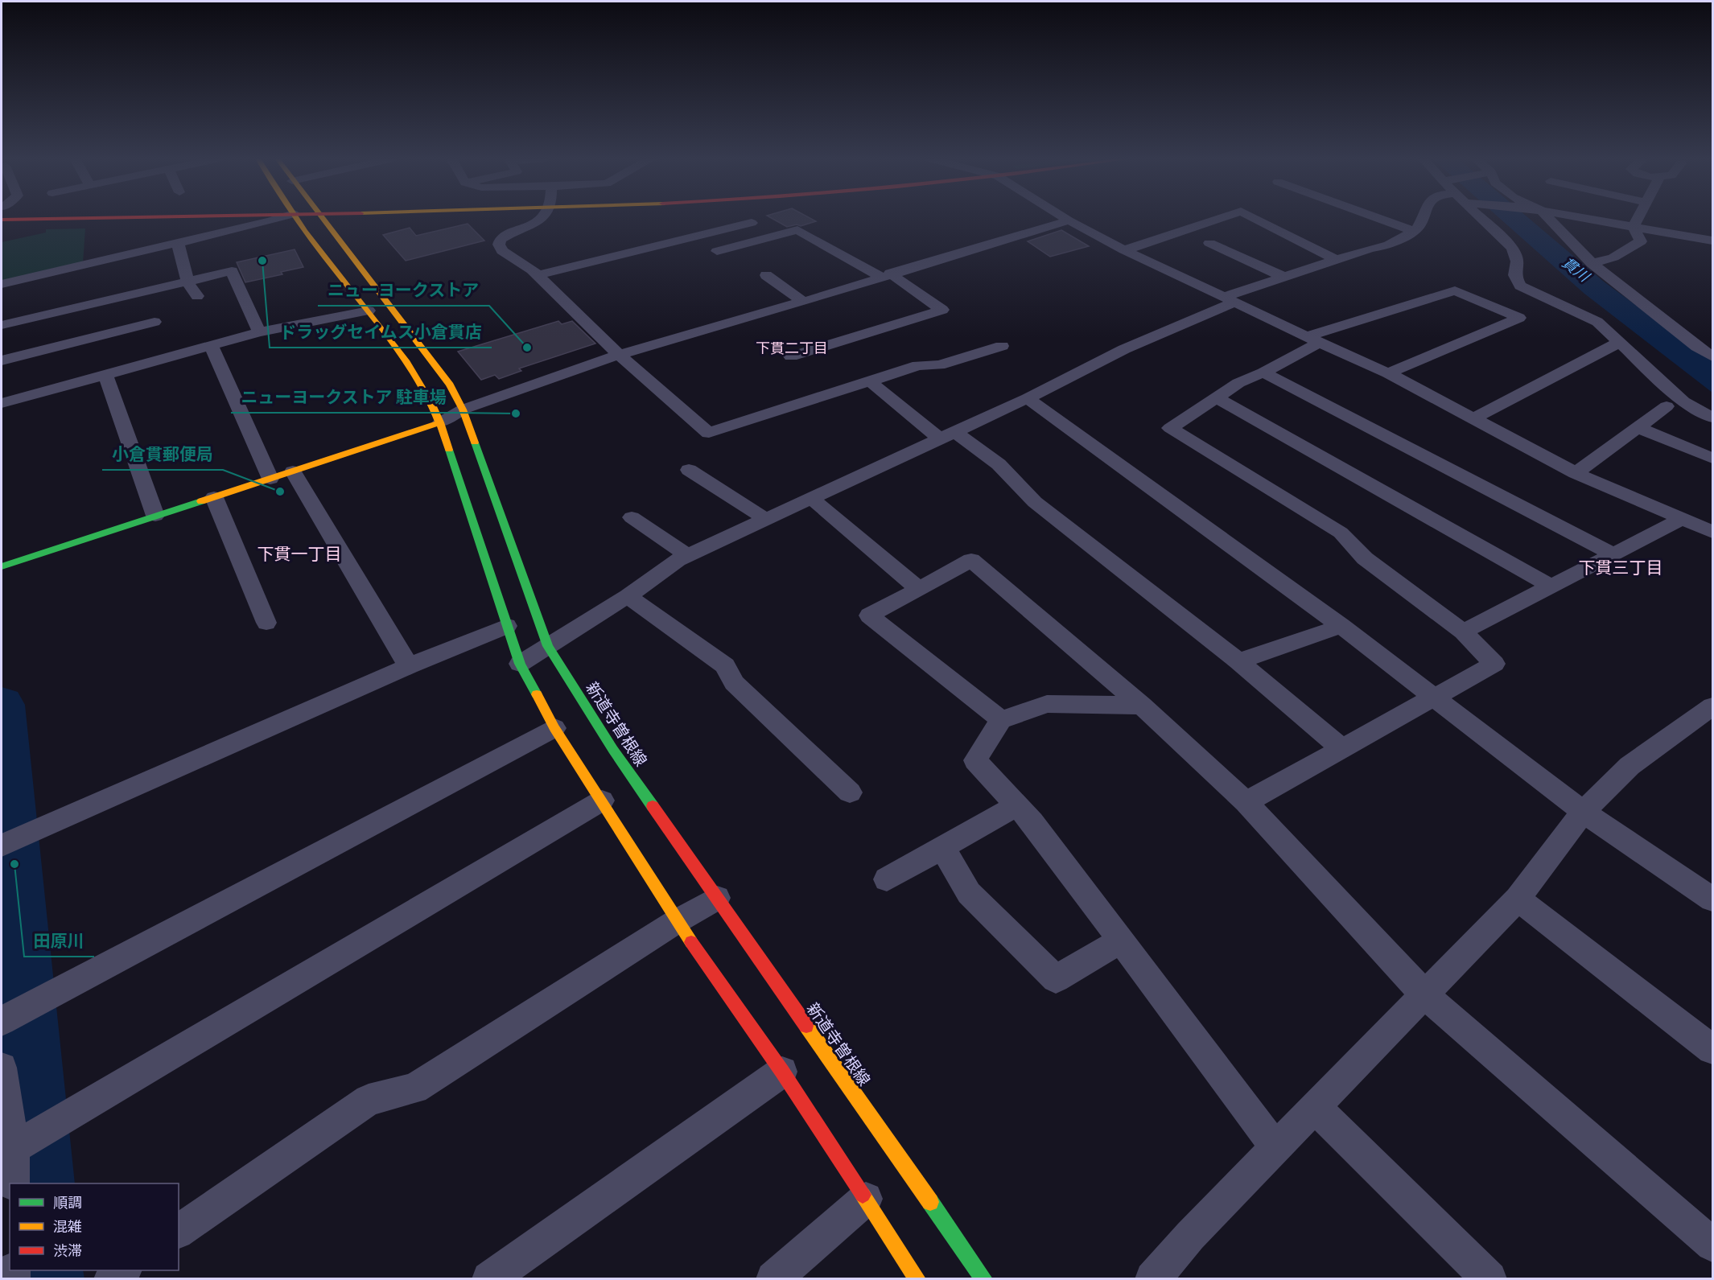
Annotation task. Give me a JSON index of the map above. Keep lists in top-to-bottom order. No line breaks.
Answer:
{"streets":{"main road":["新道寺曽根線"]},"districts":["下貫二丁目","下貫一丁目","下貫三丁目"],"water":["貫川"],"places":["ドラッグセイムス小倉貫店","ニューヨークストア","ニューヨークストア 駐車場","小倉貫郵便局","田原川"],"legend":["順調","混雑","渋滞"]}
